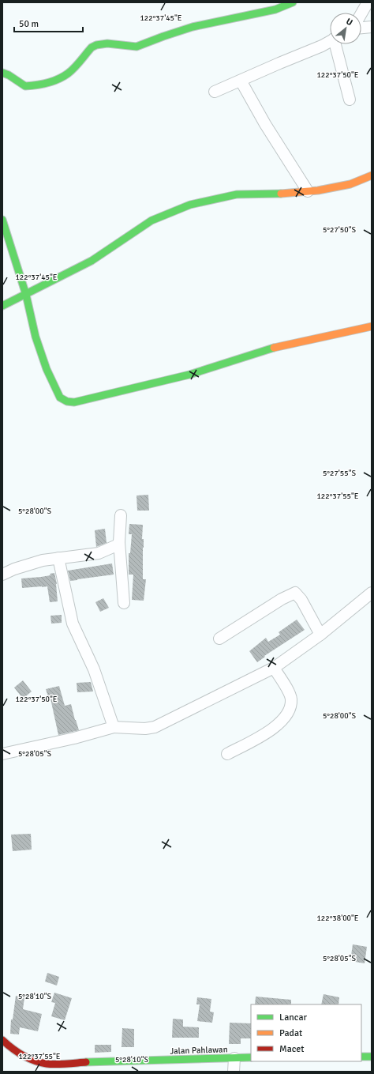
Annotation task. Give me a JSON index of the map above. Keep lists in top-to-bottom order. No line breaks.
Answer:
{"streets":{"main road":["Jalan Pahlawan"]},"legend":["Lancar","Padat","Macet"],"scale_bar":"50 m","north":"top right","coordinates":["122°37'45\"E","122°37'50\"E","5°27'50\"S","5°27'55\"S","122°37'55\"E","5°28'00\"S","5°28'05\"S","122°38'00\"E","5°28'10\"S"]}
